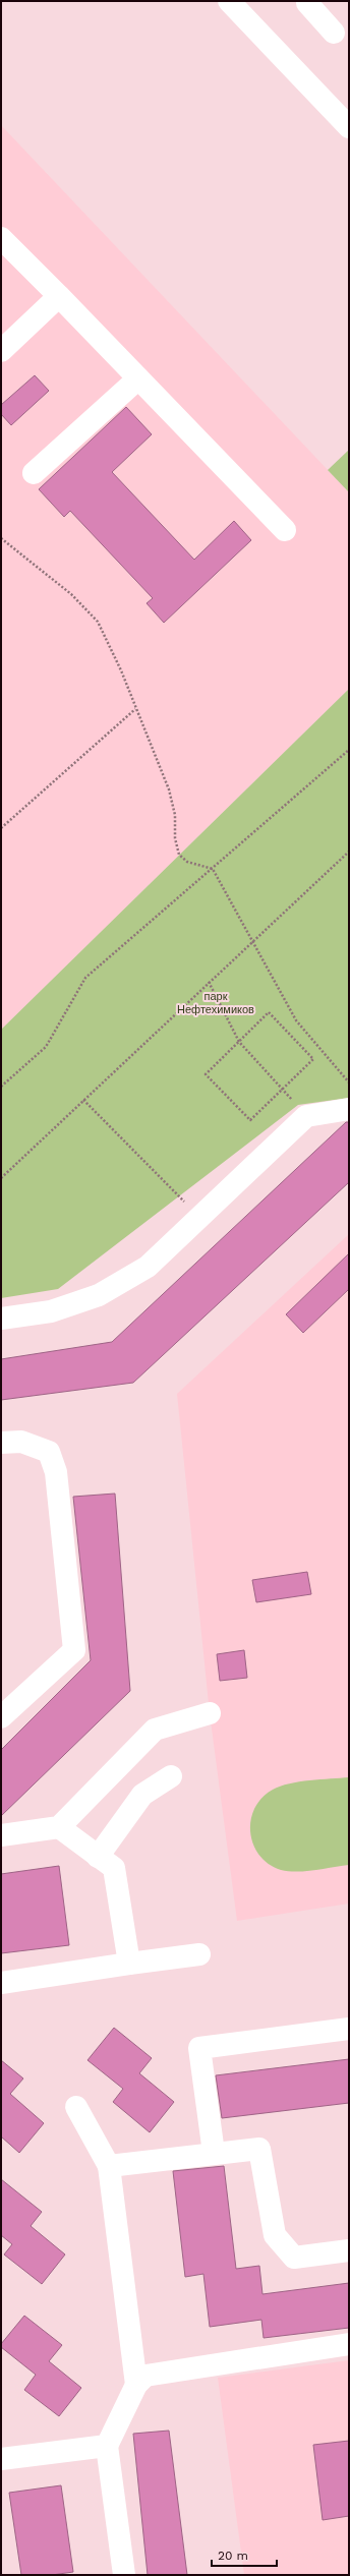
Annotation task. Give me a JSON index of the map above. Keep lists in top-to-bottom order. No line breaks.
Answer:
{"parks":["парк Нефтехимиков"],"scale_bar":"20 m"}
